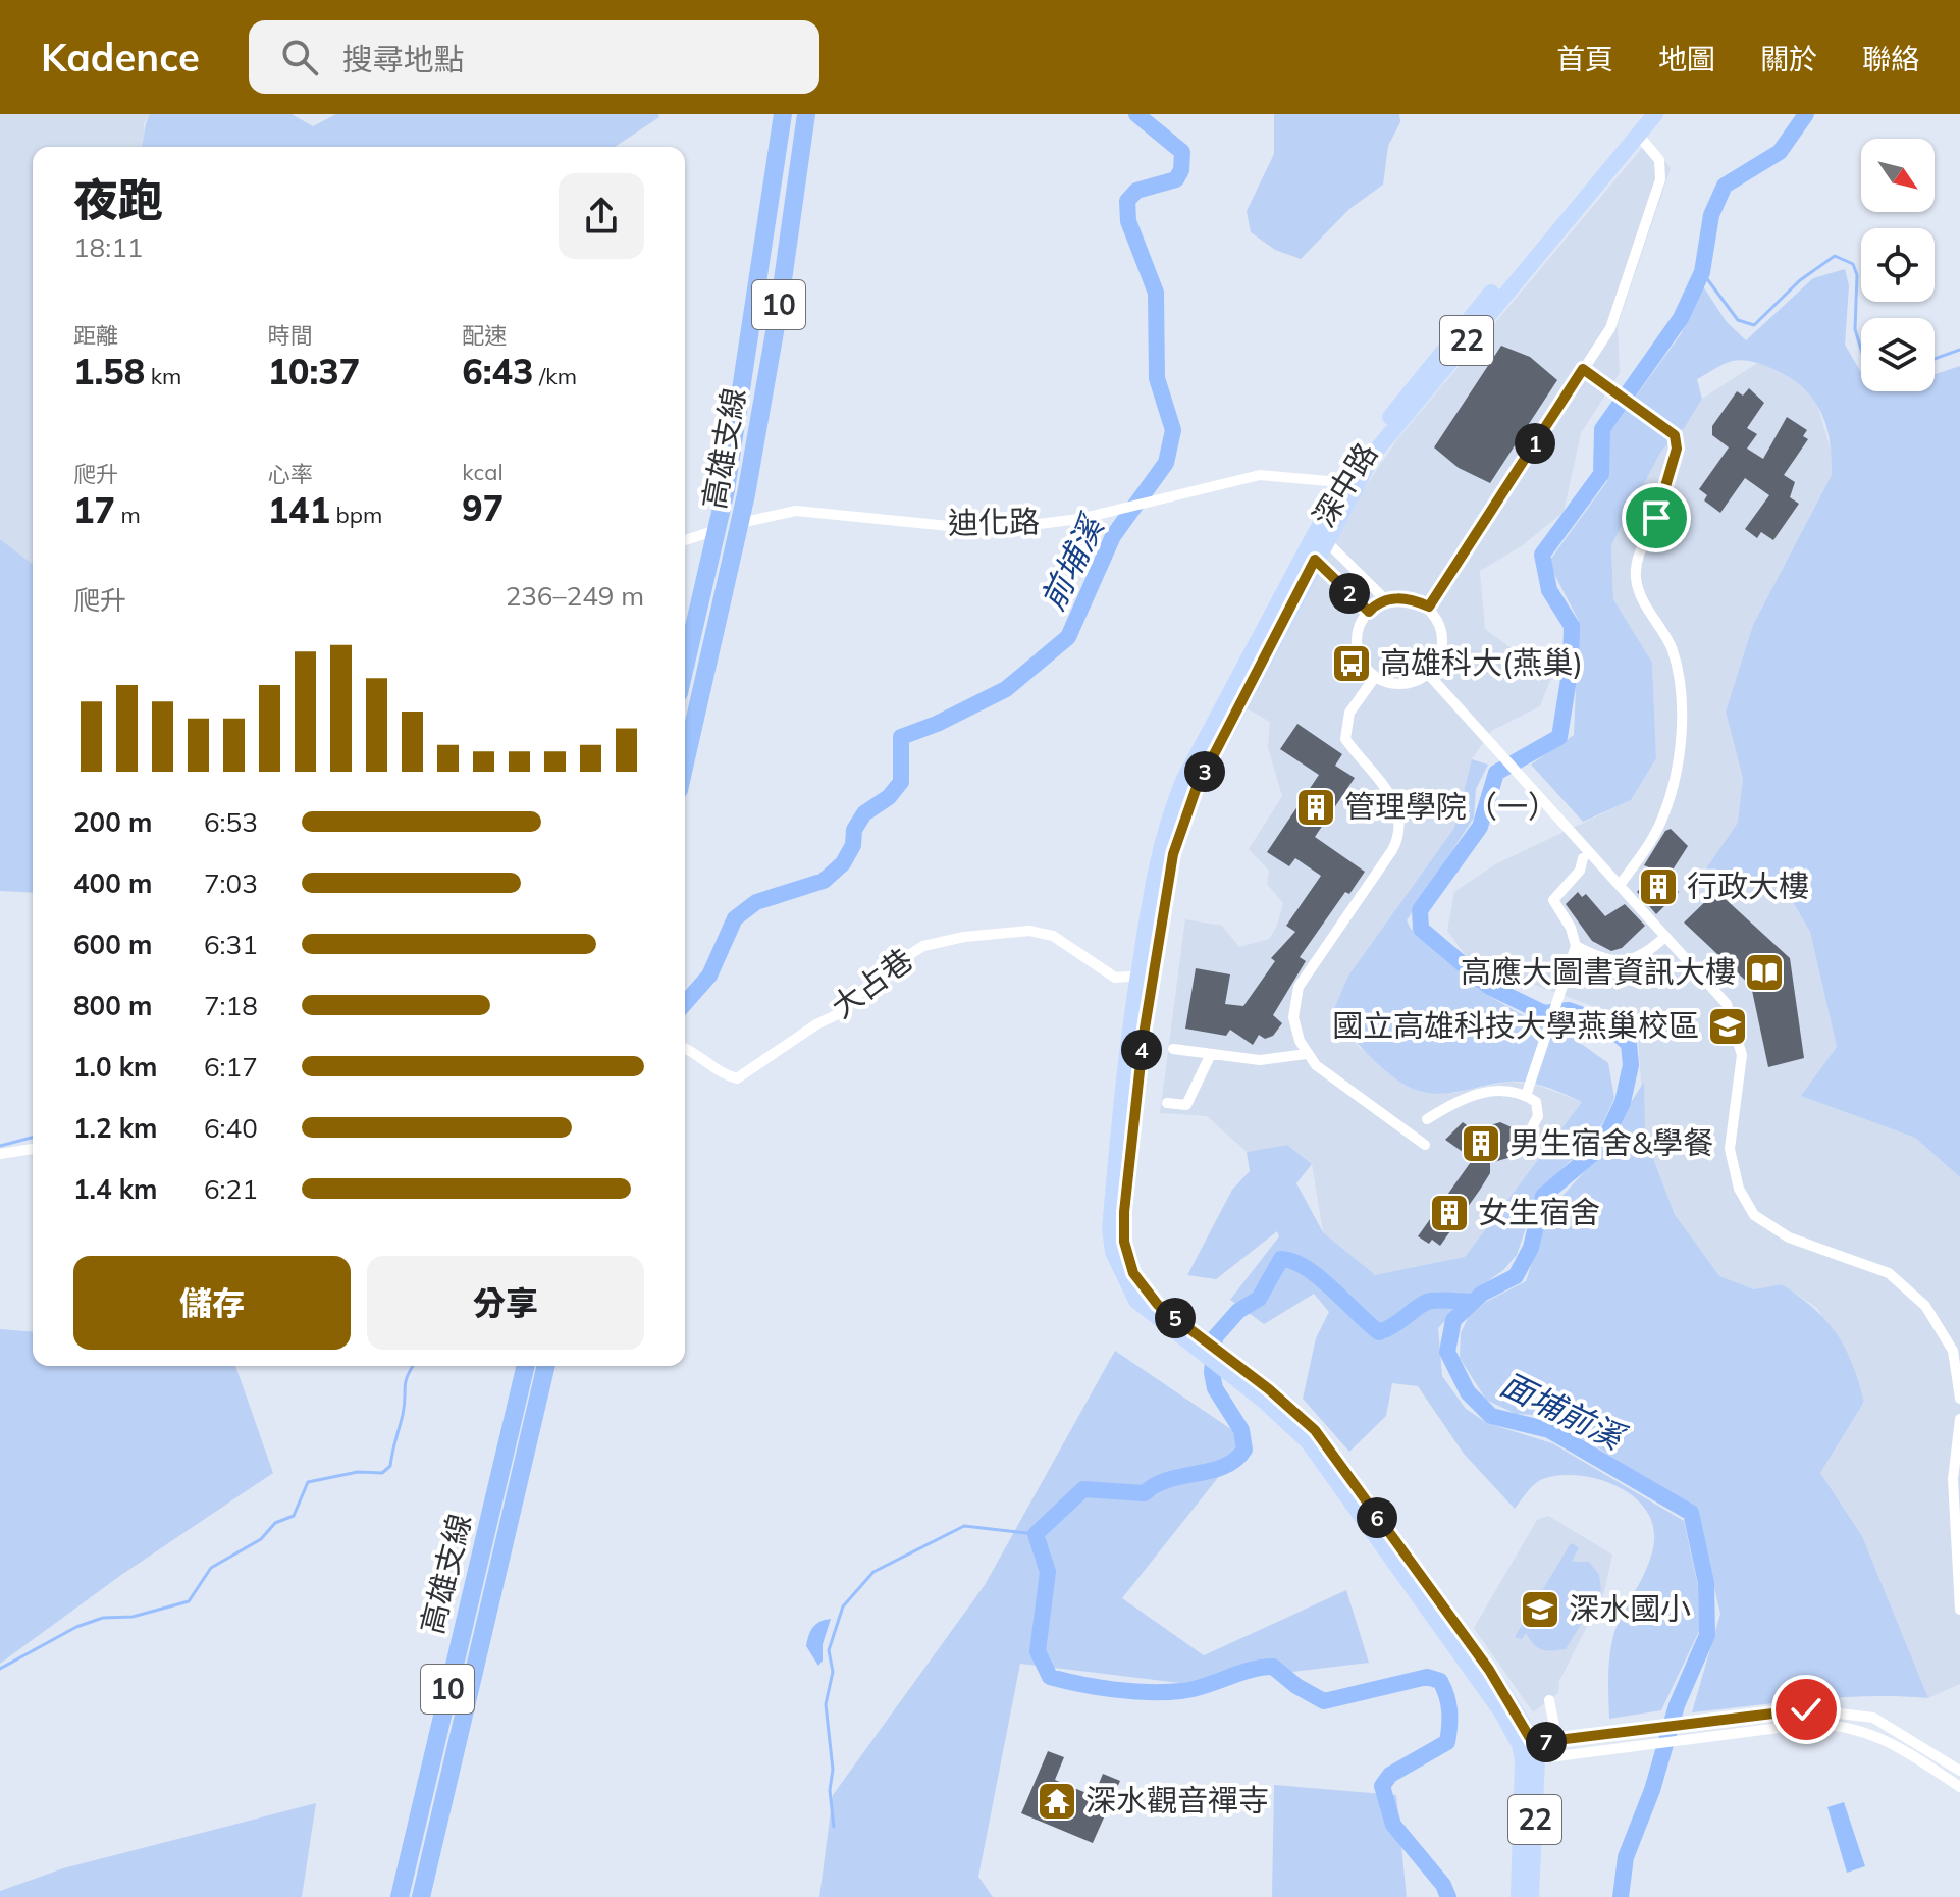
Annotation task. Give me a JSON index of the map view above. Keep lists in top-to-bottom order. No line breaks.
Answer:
{"streets":{"highway":["10","高雄支線"],"main road":["22","深中路"],"street":["迪化路","大占巷"]},"crossings":[["22","深中路"],["深中路","迪化路"],["深中路","大占巷"]],"water":["前埔溪","面埔前溪"],"places":{"bus stop":["高雄科大(燕巢)"],"building":["管理學院（一）","行政大樓","男生宿舍&學餐","女生宿舍"],"library":["高應大圖書資訊大樓"],"school or university":["國立高雄科技大學燕巢校區","深水國小"],"temple":["深水觀音禪寺"]},"north":"bottom right","page":{"header":"Kadence","search":"搜尋地點","nav":["首頁","地圖","關於","聯絡"],"heading":["夜跑","18:11"],"stats":[["距離","1.58 km"],["時間","10:37"],["配速","6:43 /km"],["爬升","17 m"],["心率","141 bpm"],["kcal","97"]],"pins":["1","2","3","4","5","6","7"],"chart":["爬升","236–249 m"],"list":[{"name":"200 m","note":"6:53"},{"name":"400 m","note":"7:03"},{"name":"600 m","note":"6:31"},{"name":"800 m","note":"7:18"},{"name":"1.0 km","note":"6:17"},{"name":"1.2 km","note":"6:40"},{"name":"1.4 km","note":"6:21"}],"buttons":["儲存","分享"]}}
